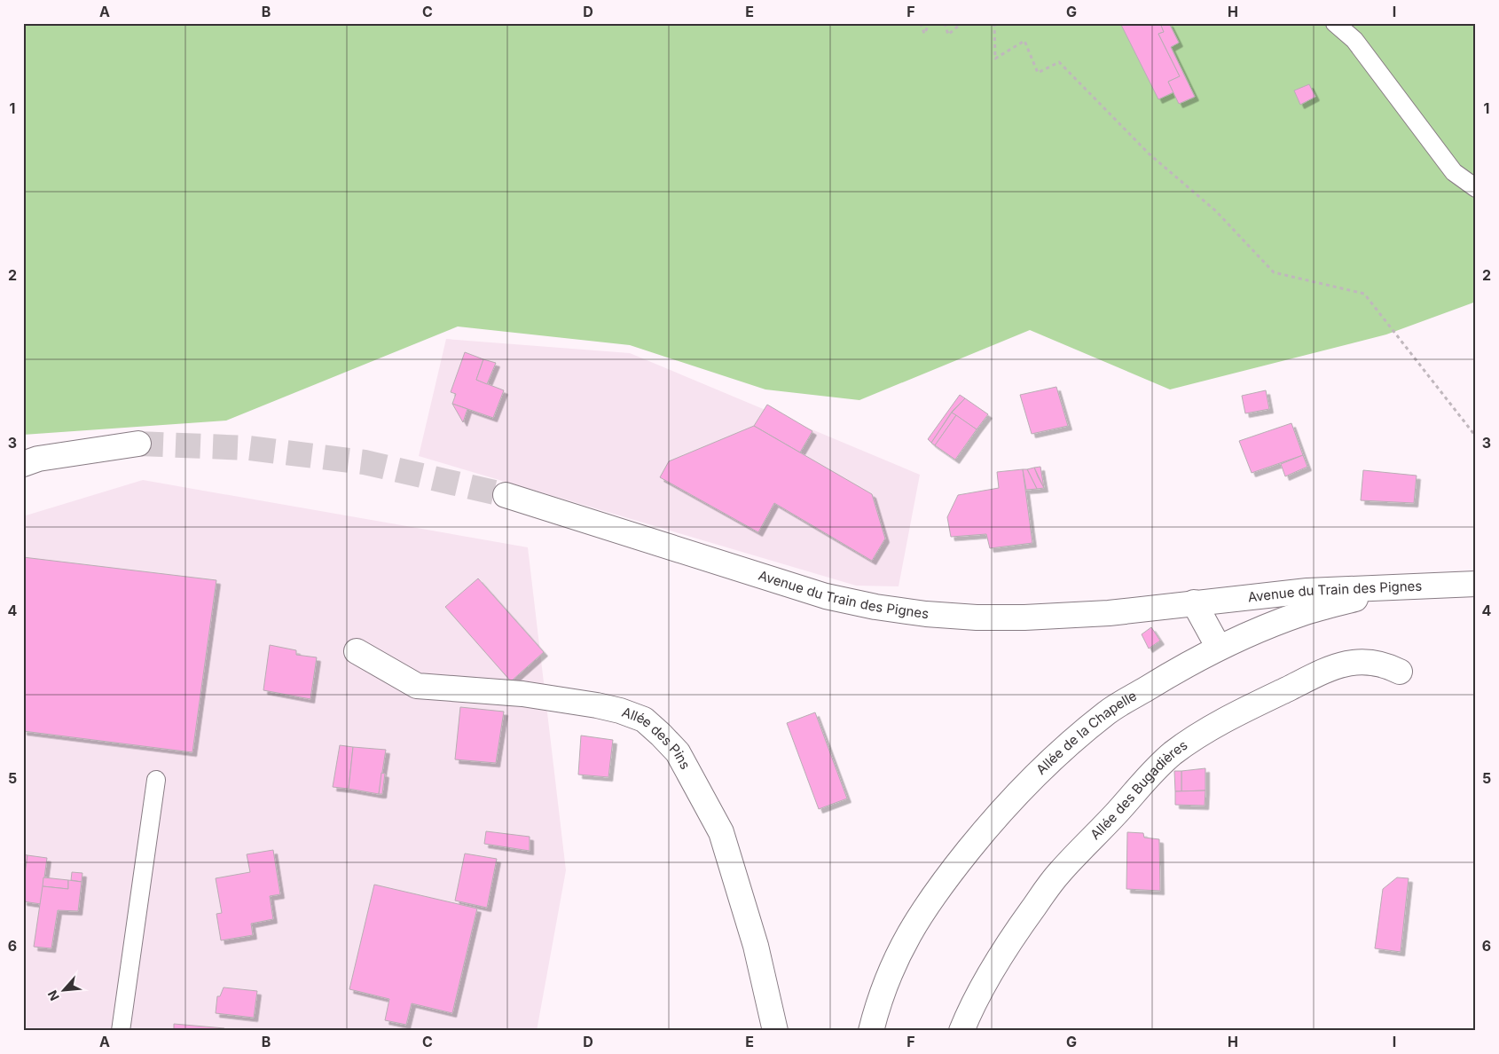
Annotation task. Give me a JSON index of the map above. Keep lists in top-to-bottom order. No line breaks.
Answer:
{"streets":{"street":["Avenue du Train des Pignes","Allée de la Chapelle","Allée des Pins","Allée des Bugadières"]},"crossings":[["Avenue du Train des Pignes","Allée de la Chapelle"]],"north":"bottom left","grid":{"columns":["A","B","C","D","E","F","G","H","I"],"rows":["1","2","3","4","5","6"]}}
